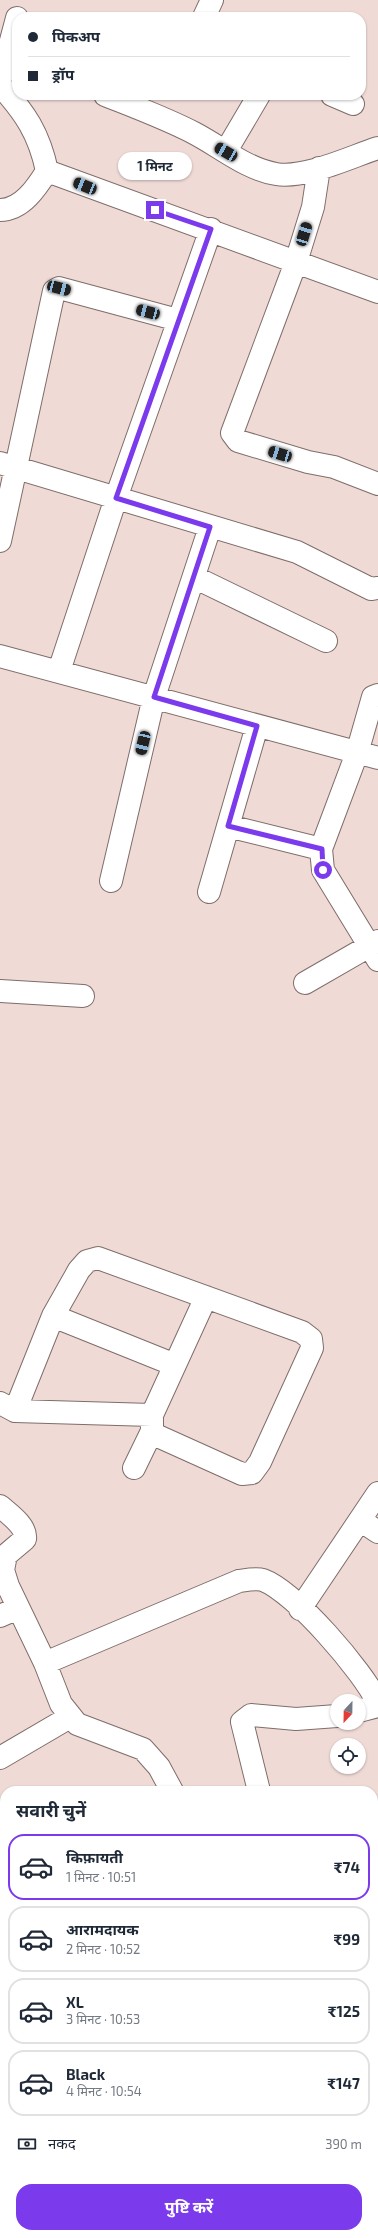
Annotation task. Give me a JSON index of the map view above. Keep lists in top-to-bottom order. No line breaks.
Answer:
{"north":"bottom","page":{"banner":["पिकअप","ड्रॉप"],"bubble":"1 मिनट","heading":"सवारी चुनें","list":[{"name":"किफ़ायती","note":"1 मिनट · 10:51","value":"₹74"},{"name":"आरामदायक","note":"2 मिनट · 10:52","value":"₹99"},{"name":"XL","note":"3 मिनट · 10:53","value":"₹125"},{"name":"Black","note":"4 मिनट · 10:54","value":"₹147"}],"pay":["नकद","390 m"],"buttons":"पुष्टि करें"}}
